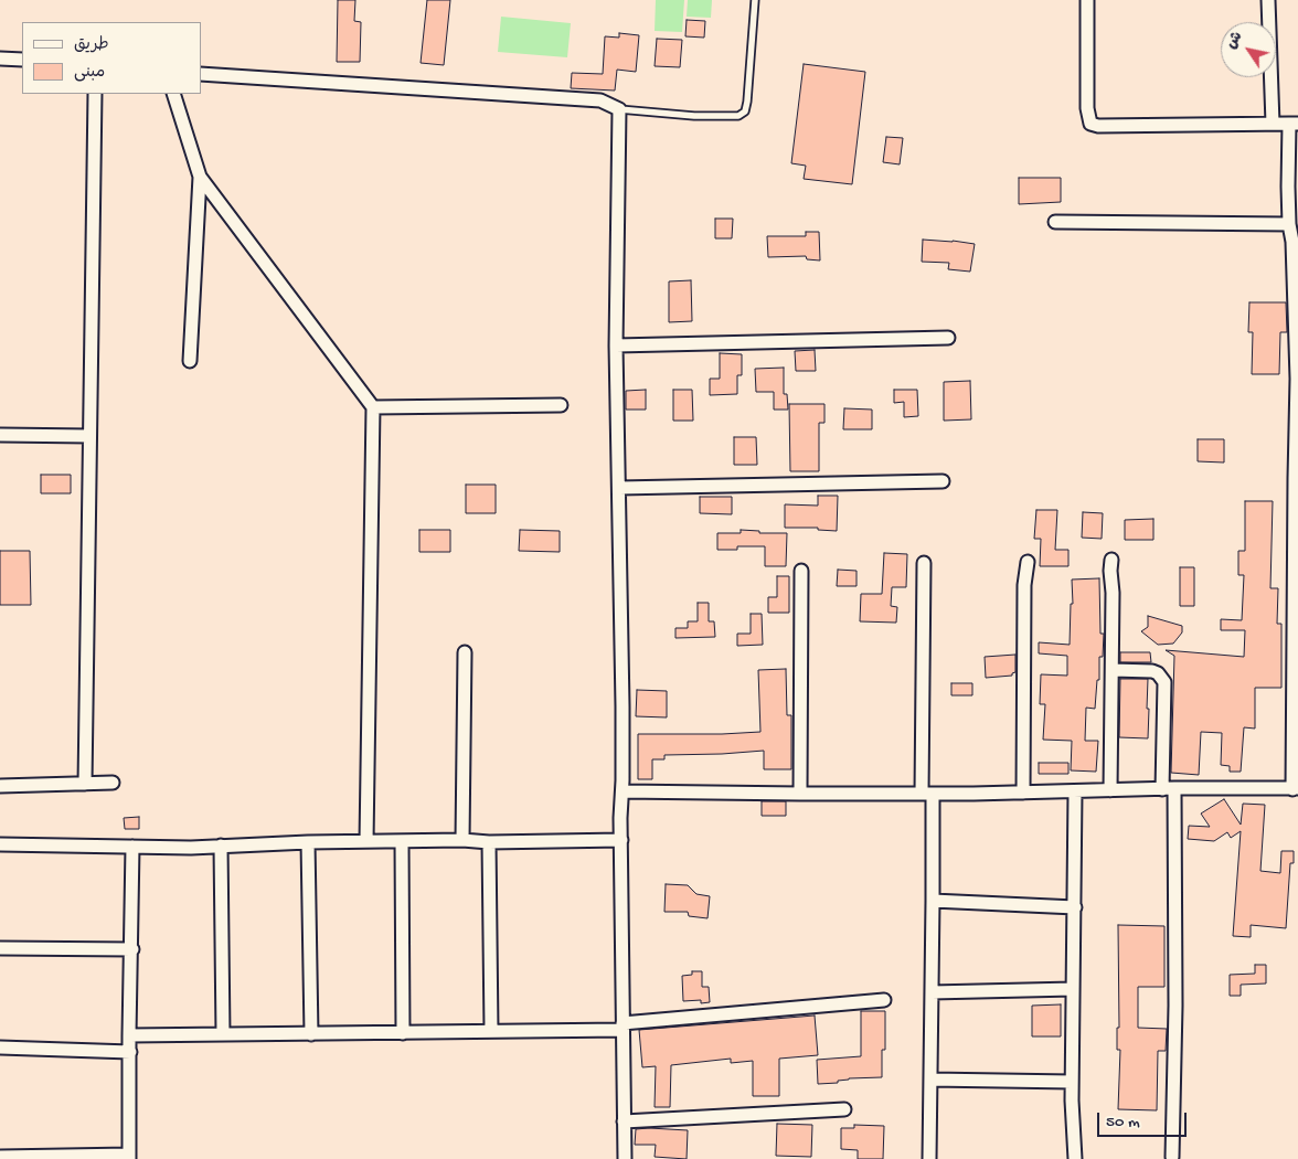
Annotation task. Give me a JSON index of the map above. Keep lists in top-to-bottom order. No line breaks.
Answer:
{"legend":["طريق","مبنى"],"scale_bar":"50 m","north":"top left"}
